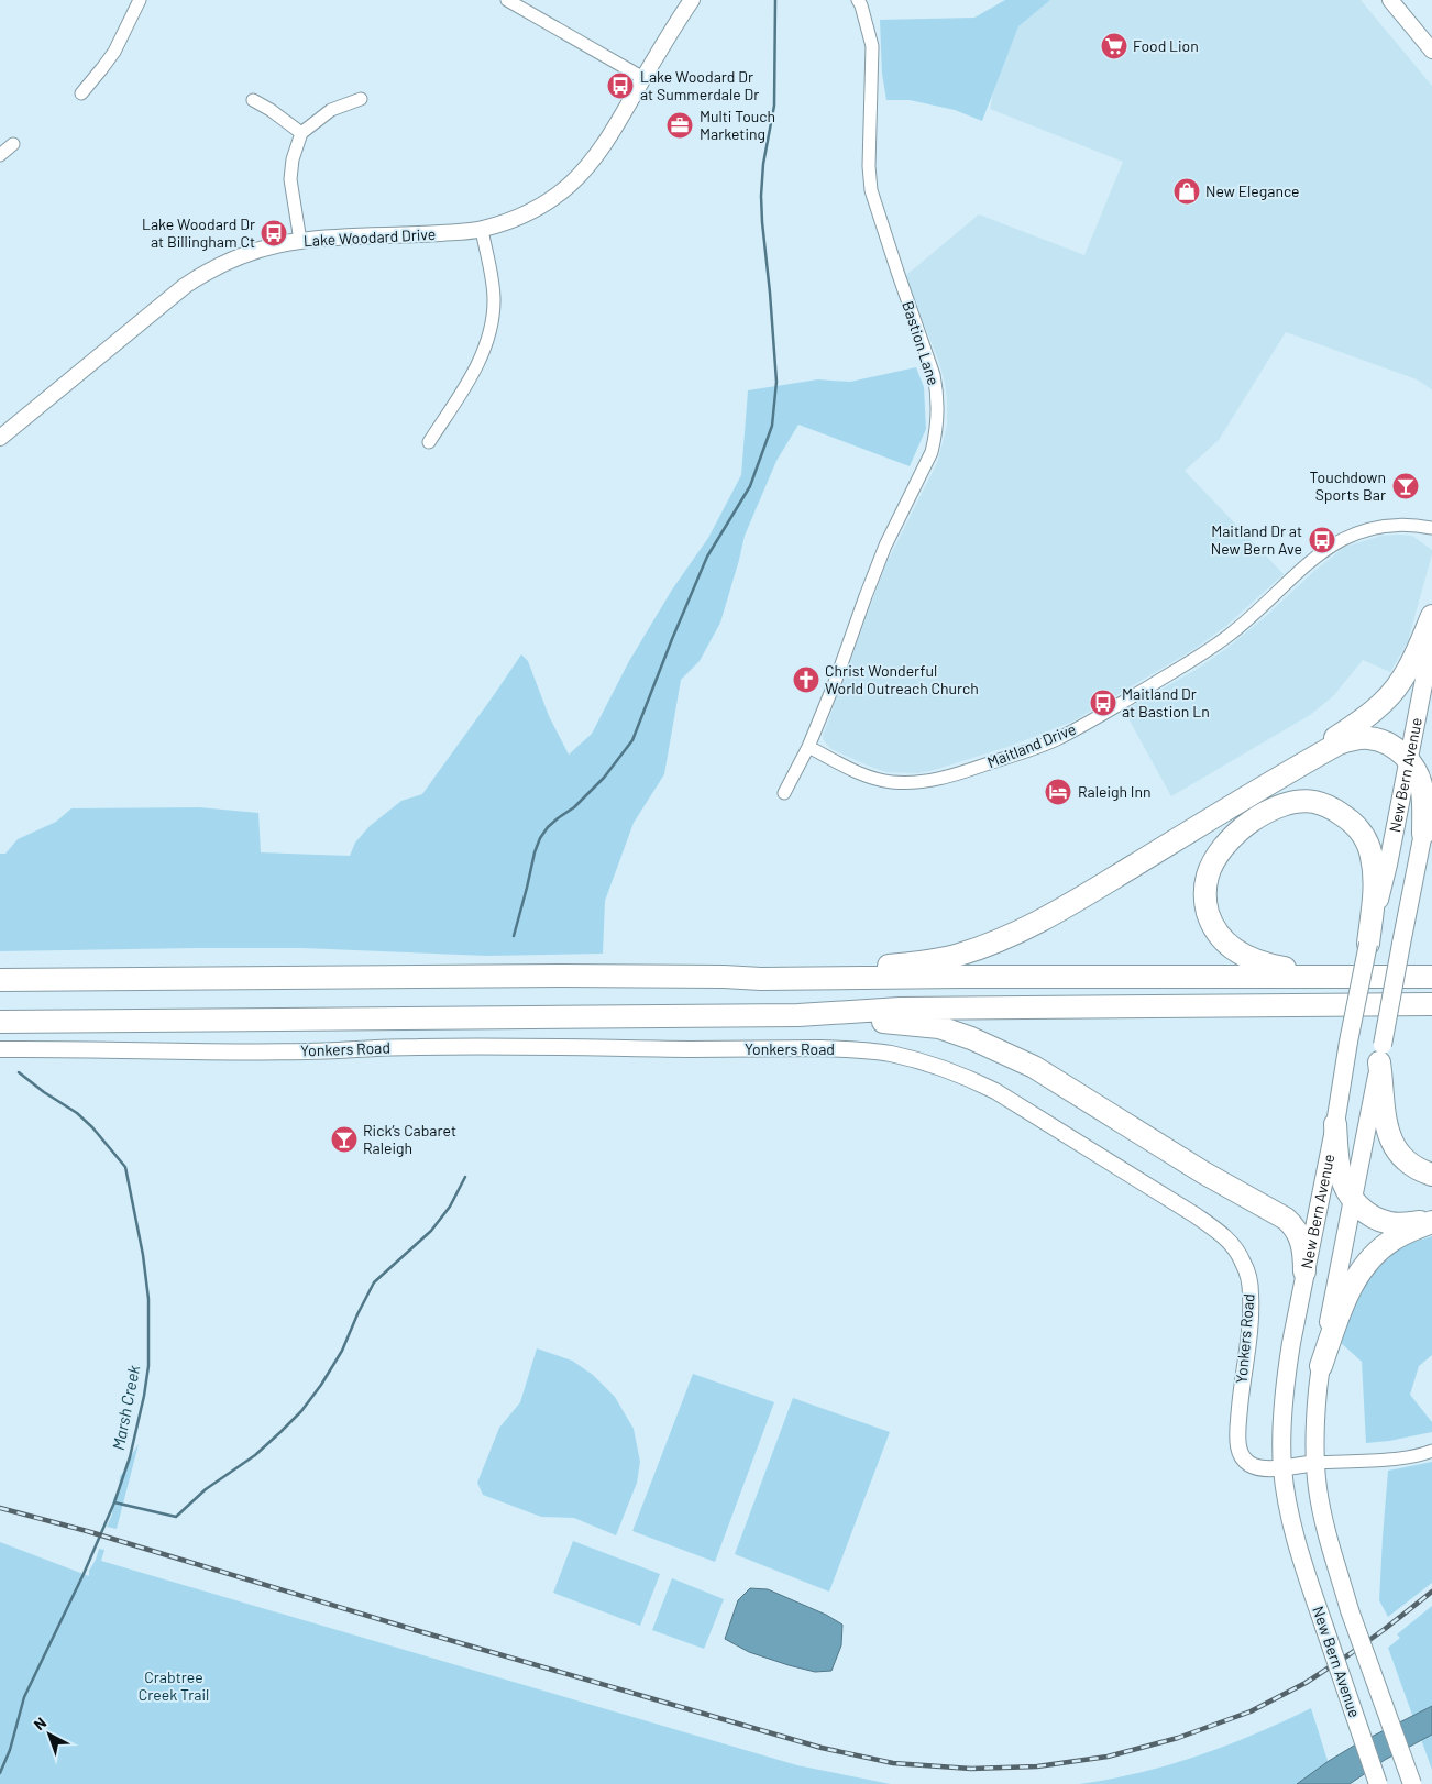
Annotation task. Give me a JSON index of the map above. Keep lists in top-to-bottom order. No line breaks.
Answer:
{"streets":{"main road":["New Bern Avenue"],"street":["Lake Woodard Drive","Bastion Lane","Maitland Drive","Yonkers Road"]},"crossings":[["Bastion Lane","Maitland Drive"],["New Bern Avenue","Yonkers Road"]],"water":["Marsh Creek"],"parks":["Crabtree Creek Trail"],"places":{"supermarket":["Food Lion"],"bus stop":["Lake Woodard Dr at Summerdale Dr","Lake Woodard Dr at Billingham Ct","Maitland Dr at New Bern Ave","Maitland Dr at Bastion Ln"],"office":["Multi Touch Marketing"],"shop":["New Elegance"],"bar":["Touchdown Sports Bar","Rick’s Cabaret Raleigh"],"church":["Christ Wonderful World Outreach Church"],"hotel":["Raleigh Inn"]},"north":"top left"}
